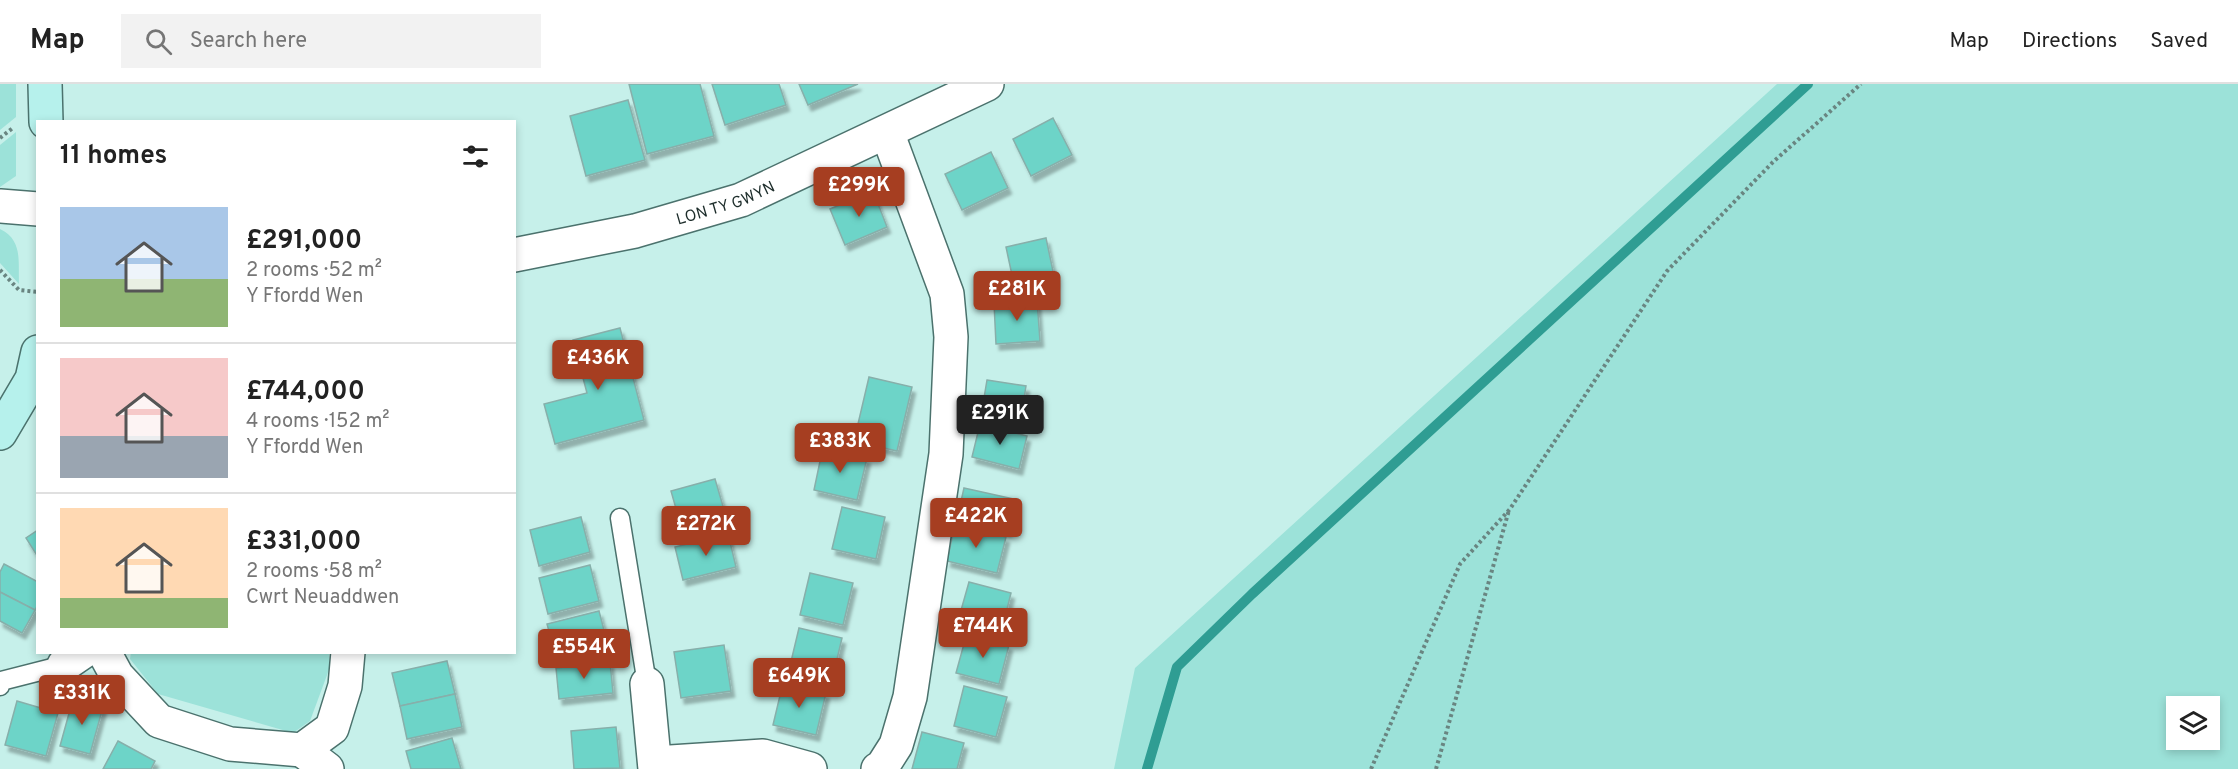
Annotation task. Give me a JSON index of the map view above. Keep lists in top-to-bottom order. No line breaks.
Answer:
{"streets":{"street":["LON TY GWYN"]},"page":{"header":"Map","search":"Search here","nav":["Map","Directions","Saved"],"heading":"11 homes","price":["£299K","£281K","£436K","£291K","£383K","£422K","£272K","£744K","£554K","£649K","£331K"],"list":[{"name":"£291,000","note":"2 rooms · 52 m² · Y Ffordd Wen"},{"name":"£744,000","note":"4 rooms · 152 m² · Y Ffordd Wen"},{"name":"£331,000","note":"2 rooms · 58 m² · Cwrt Neuaddwen"}]}}
